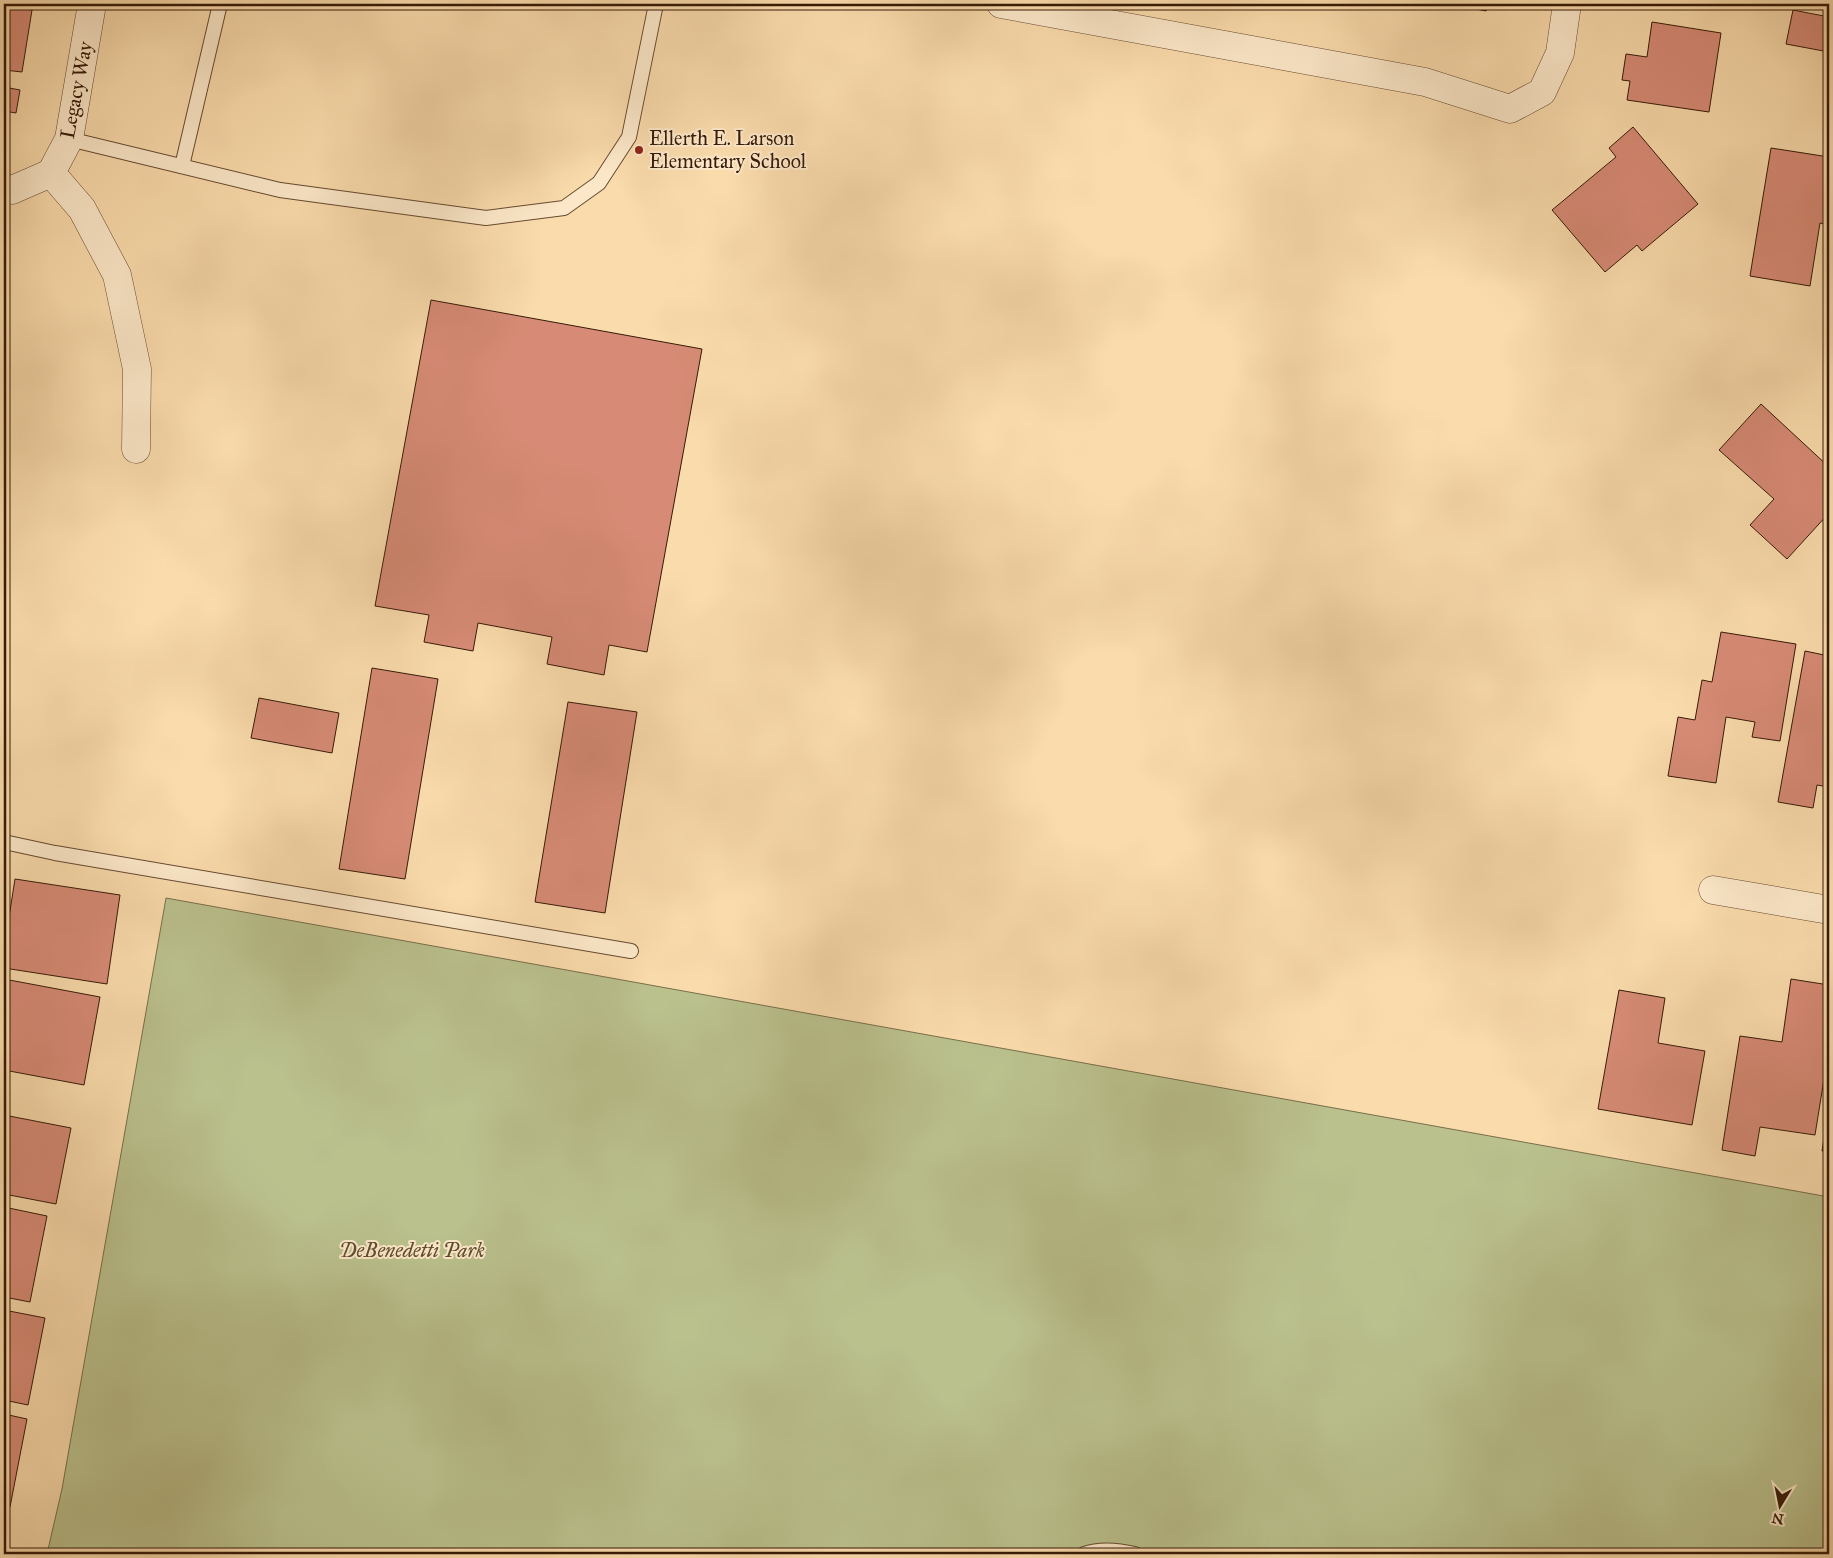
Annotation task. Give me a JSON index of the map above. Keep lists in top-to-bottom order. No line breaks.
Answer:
{"streets":{"street":["Legacy Way"]},"parks":["DeBenedetti Park"],"places":["Ellerth E. Larson Elementary School"],"north":"bottom"}
